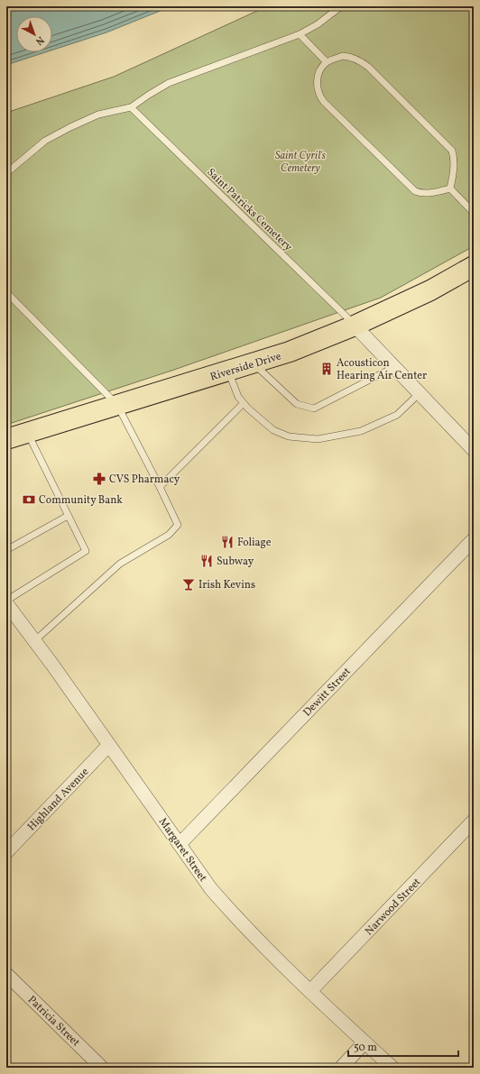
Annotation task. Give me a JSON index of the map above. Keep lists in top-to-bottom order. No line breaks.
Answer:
{"streets":{"main road":["Riverside Drive"],"street":["Dewitt Street","Highland Avenue","Margaret Street","Narwood Street","Patricia Street"],"lane":["Saint Patricks Cemetery"]},"crossings":[["Saint Patricks Cemetery","Riverside Drive"],["Dewitt Street","Margaret Street"],["Highland Avenue","Margaret Street"],["Margaret Street","Narwood Street"]],"parks":["Saint Cyril's Cemetery"],"places":{"building":["Acousticon Hearing Air Center"],"pharmacy":["CVS Pharmacy"],"bank":["Community Bank"],"restaurant":["Foliage","Subway"],"bar":["Irish Kevins"]},"scale_bar":"50 m","north":"bottom right"}
